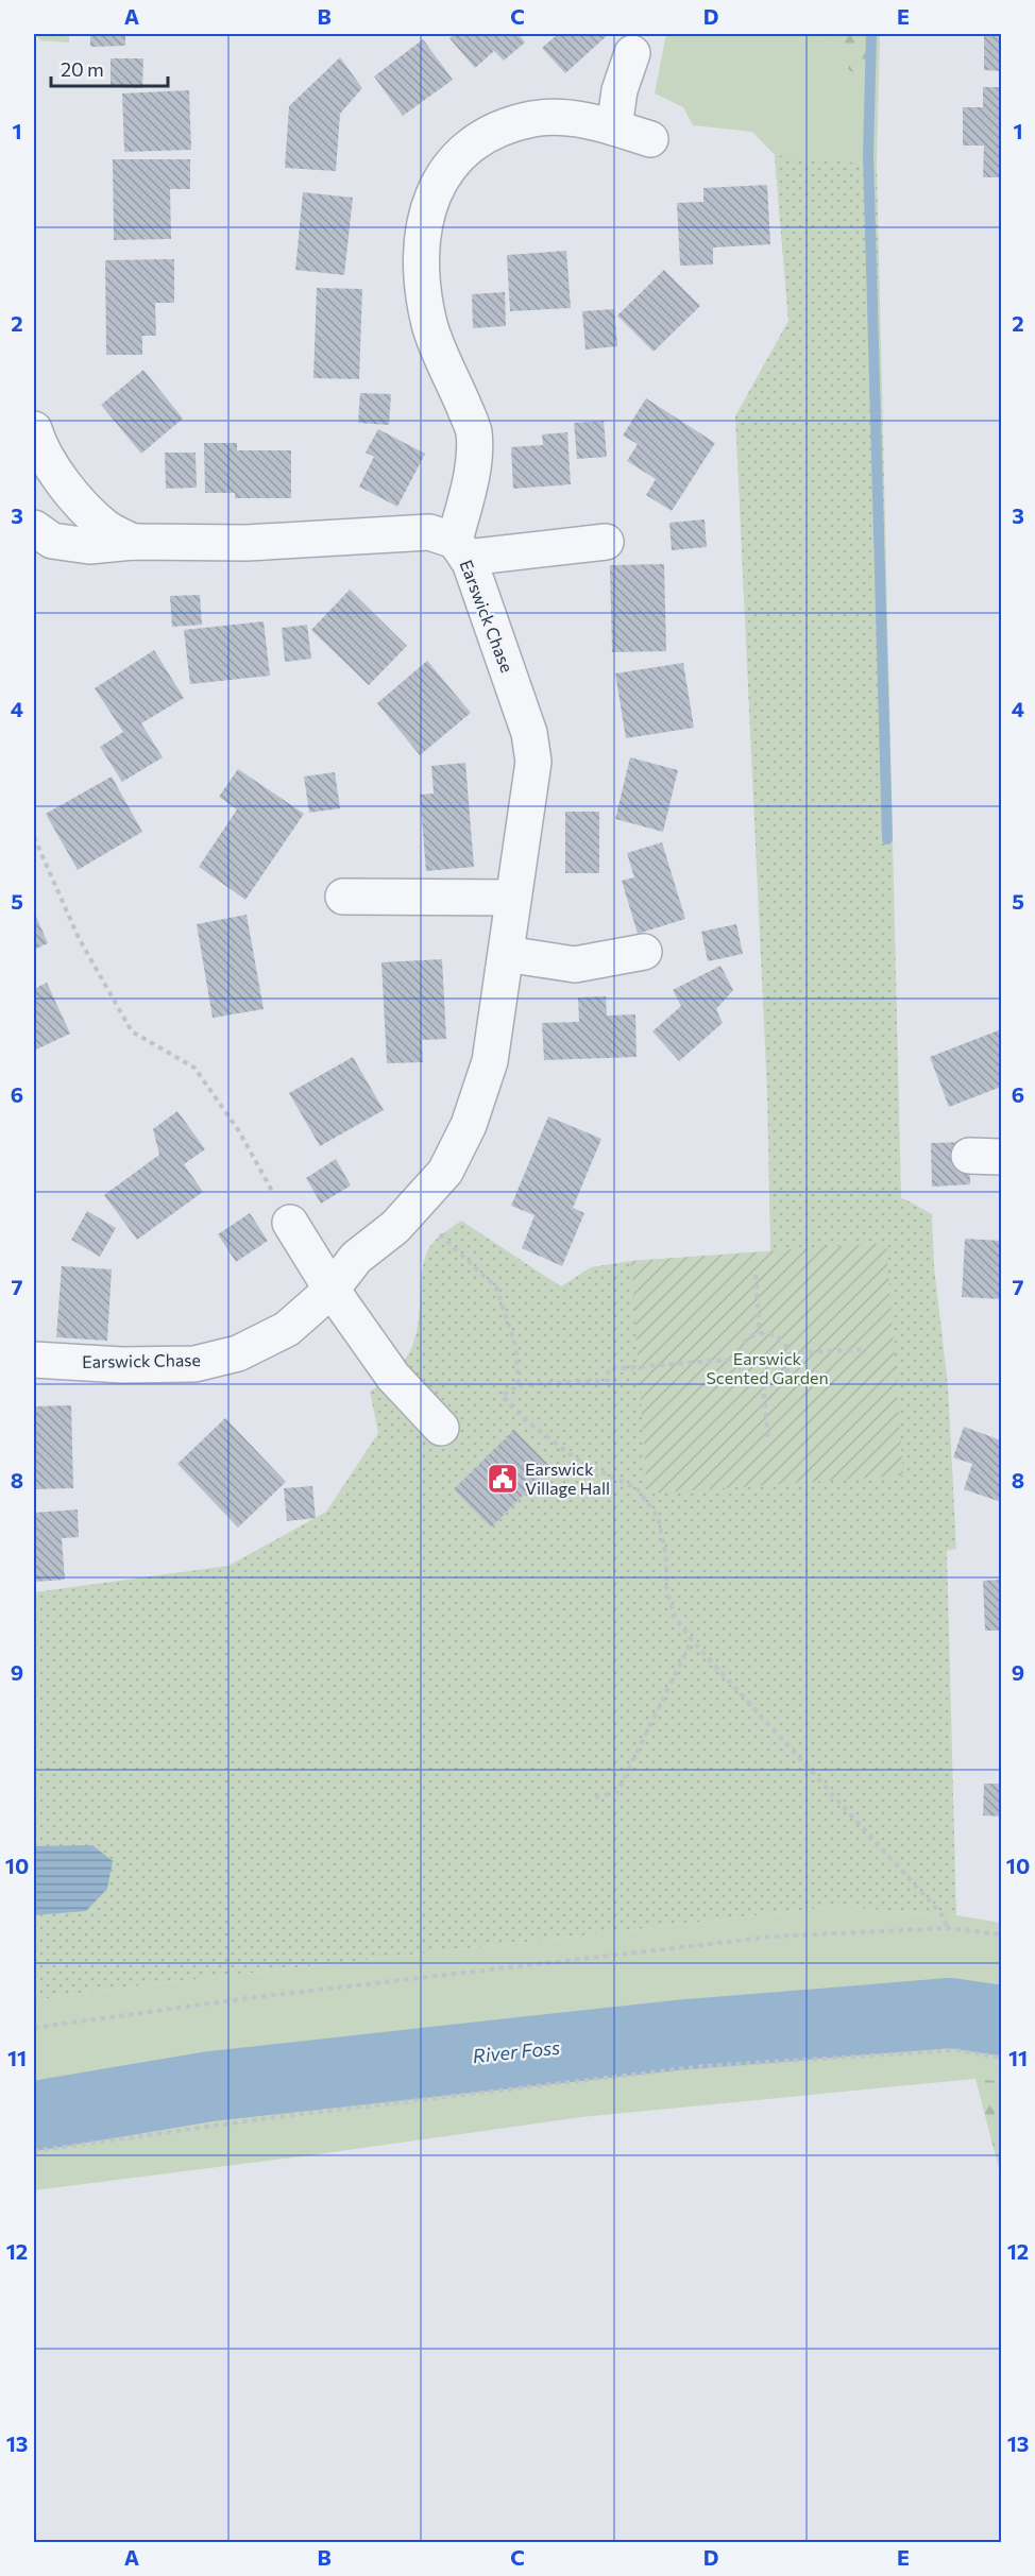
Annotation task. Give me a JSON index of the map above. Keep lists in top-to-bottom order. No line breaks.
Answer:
{"streets":{"street":["Earswick Chase"]},"water":["River Foss"],"parks":["Earswick Scented Garden"],"places":{"public building":["Earswick Village Hall"]},"scale_bar":"20 m","grid":{"columns":["A","B","C","D","E"],"rows":["1","2","3","4","5","6","7","8","9","10","11","12","13"]}}
